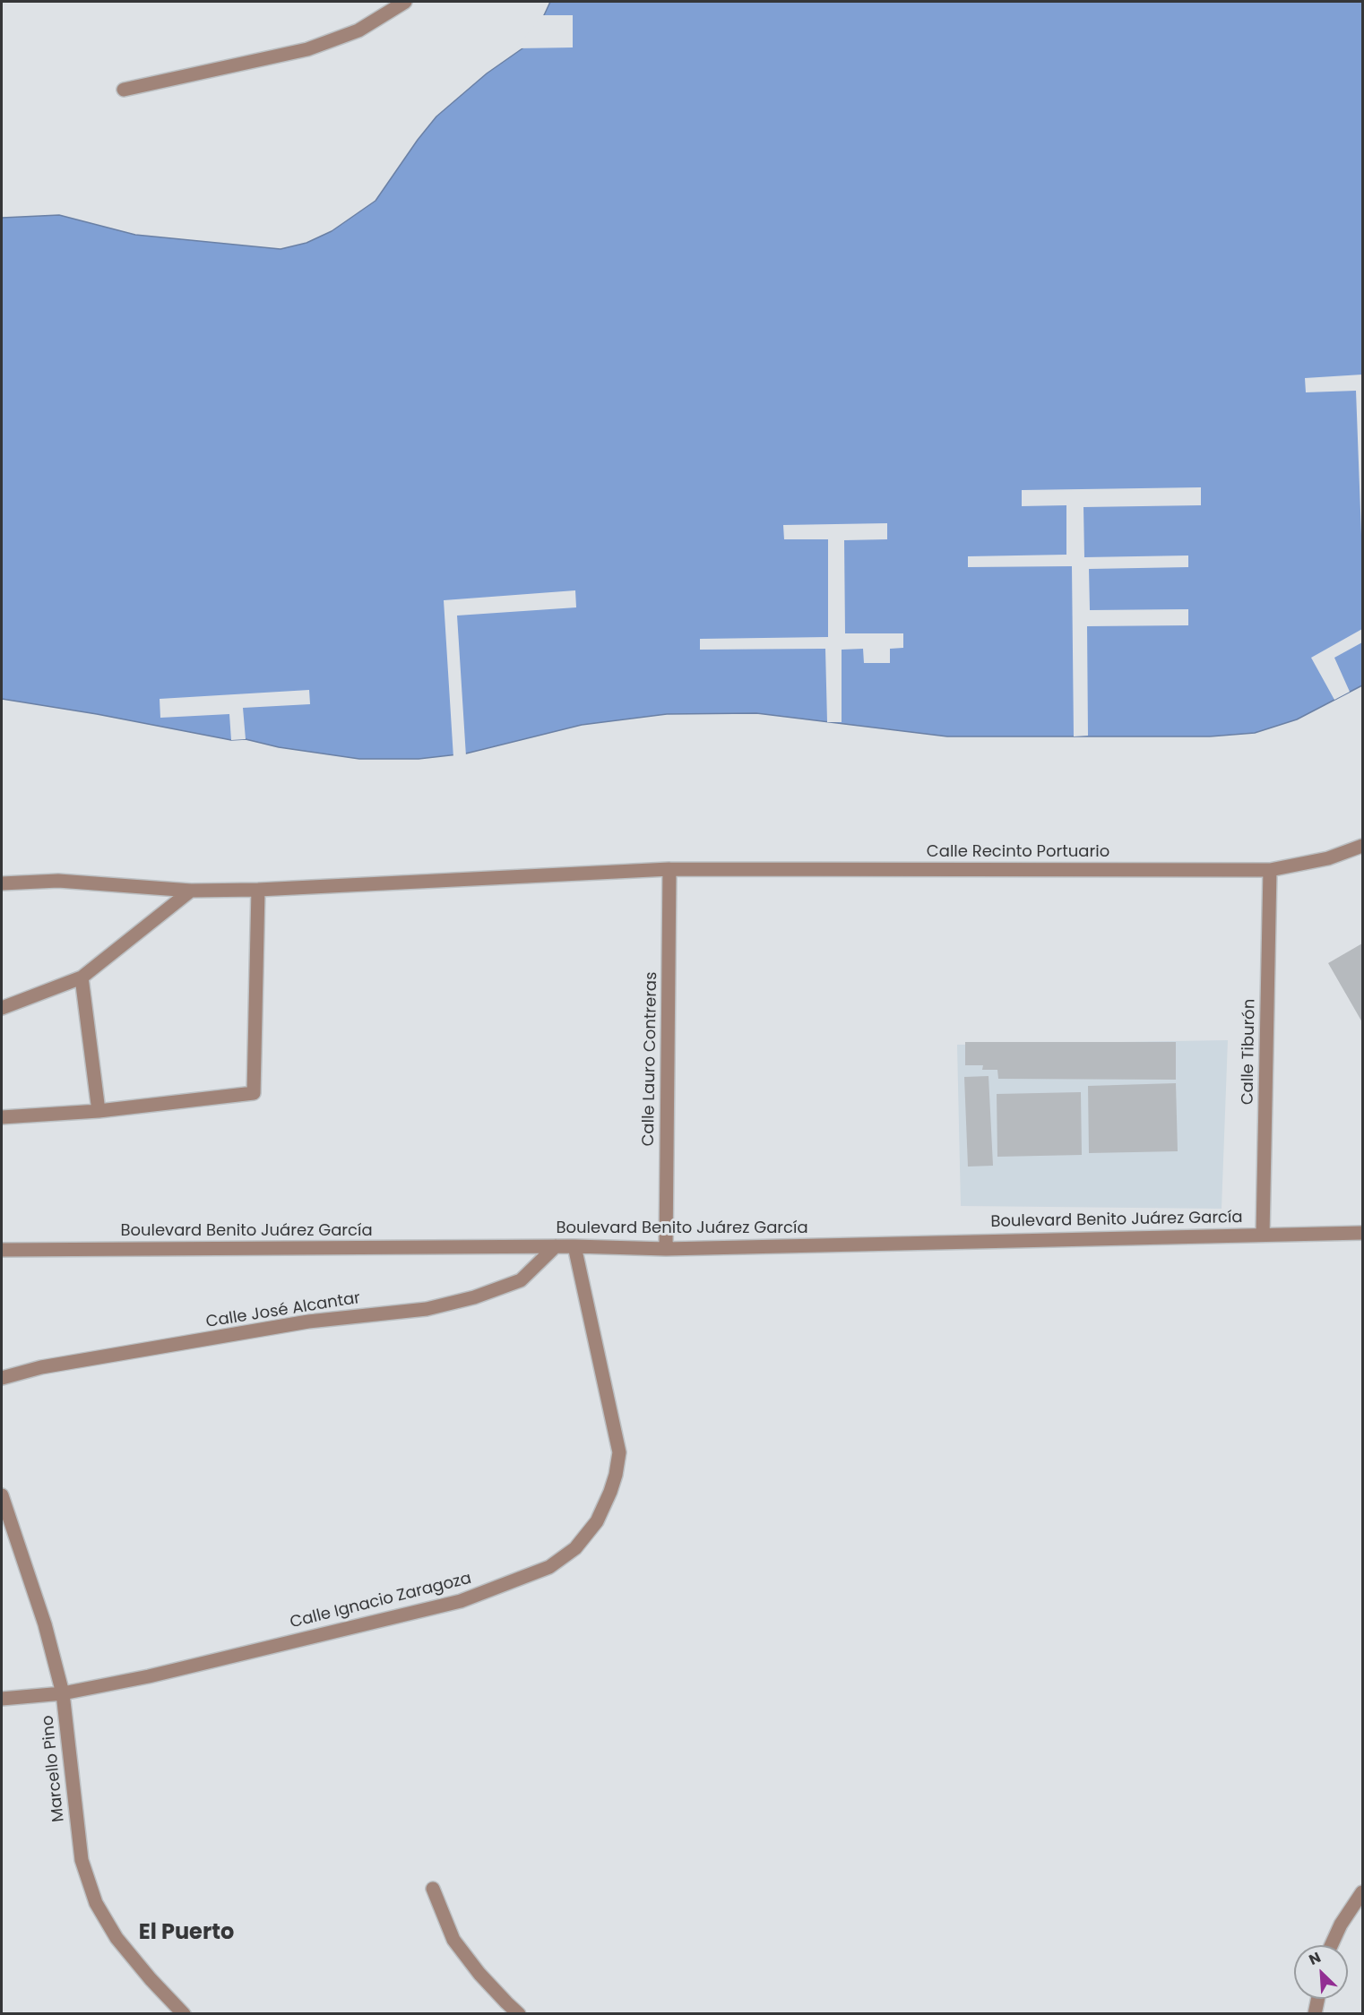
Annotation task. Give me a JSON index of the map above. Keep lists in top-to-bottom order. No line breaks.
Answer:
{"streets":{"street":["Calle Recinto Portuario","Calle Tiburón","Calle Lauro Contreras","Boulevard Benito Juárez García","Calle José Alcantar","Calle Ignacio Zaragoza","Marcello Pino"]},"crossings":[["Calle Recinto Portuario","Calle Tiburón"],["Calle Recinto Portuario","Calle Lauro Contreras"],["Calle Tiburón","Boulevard Benito Juárez García"],["Calle Lauro Contreras","Boulevard Benito Juárez García"],["Boulevard Benito Juárez García","Calle José Alcantar"],["Boulevard Benito Juárez García","Calle Ignacio Zaragoza"],["Calle Ignacio Zaragoza","Marcello Pino"]],"districts":["El Puerto"],"north":"top left"}
